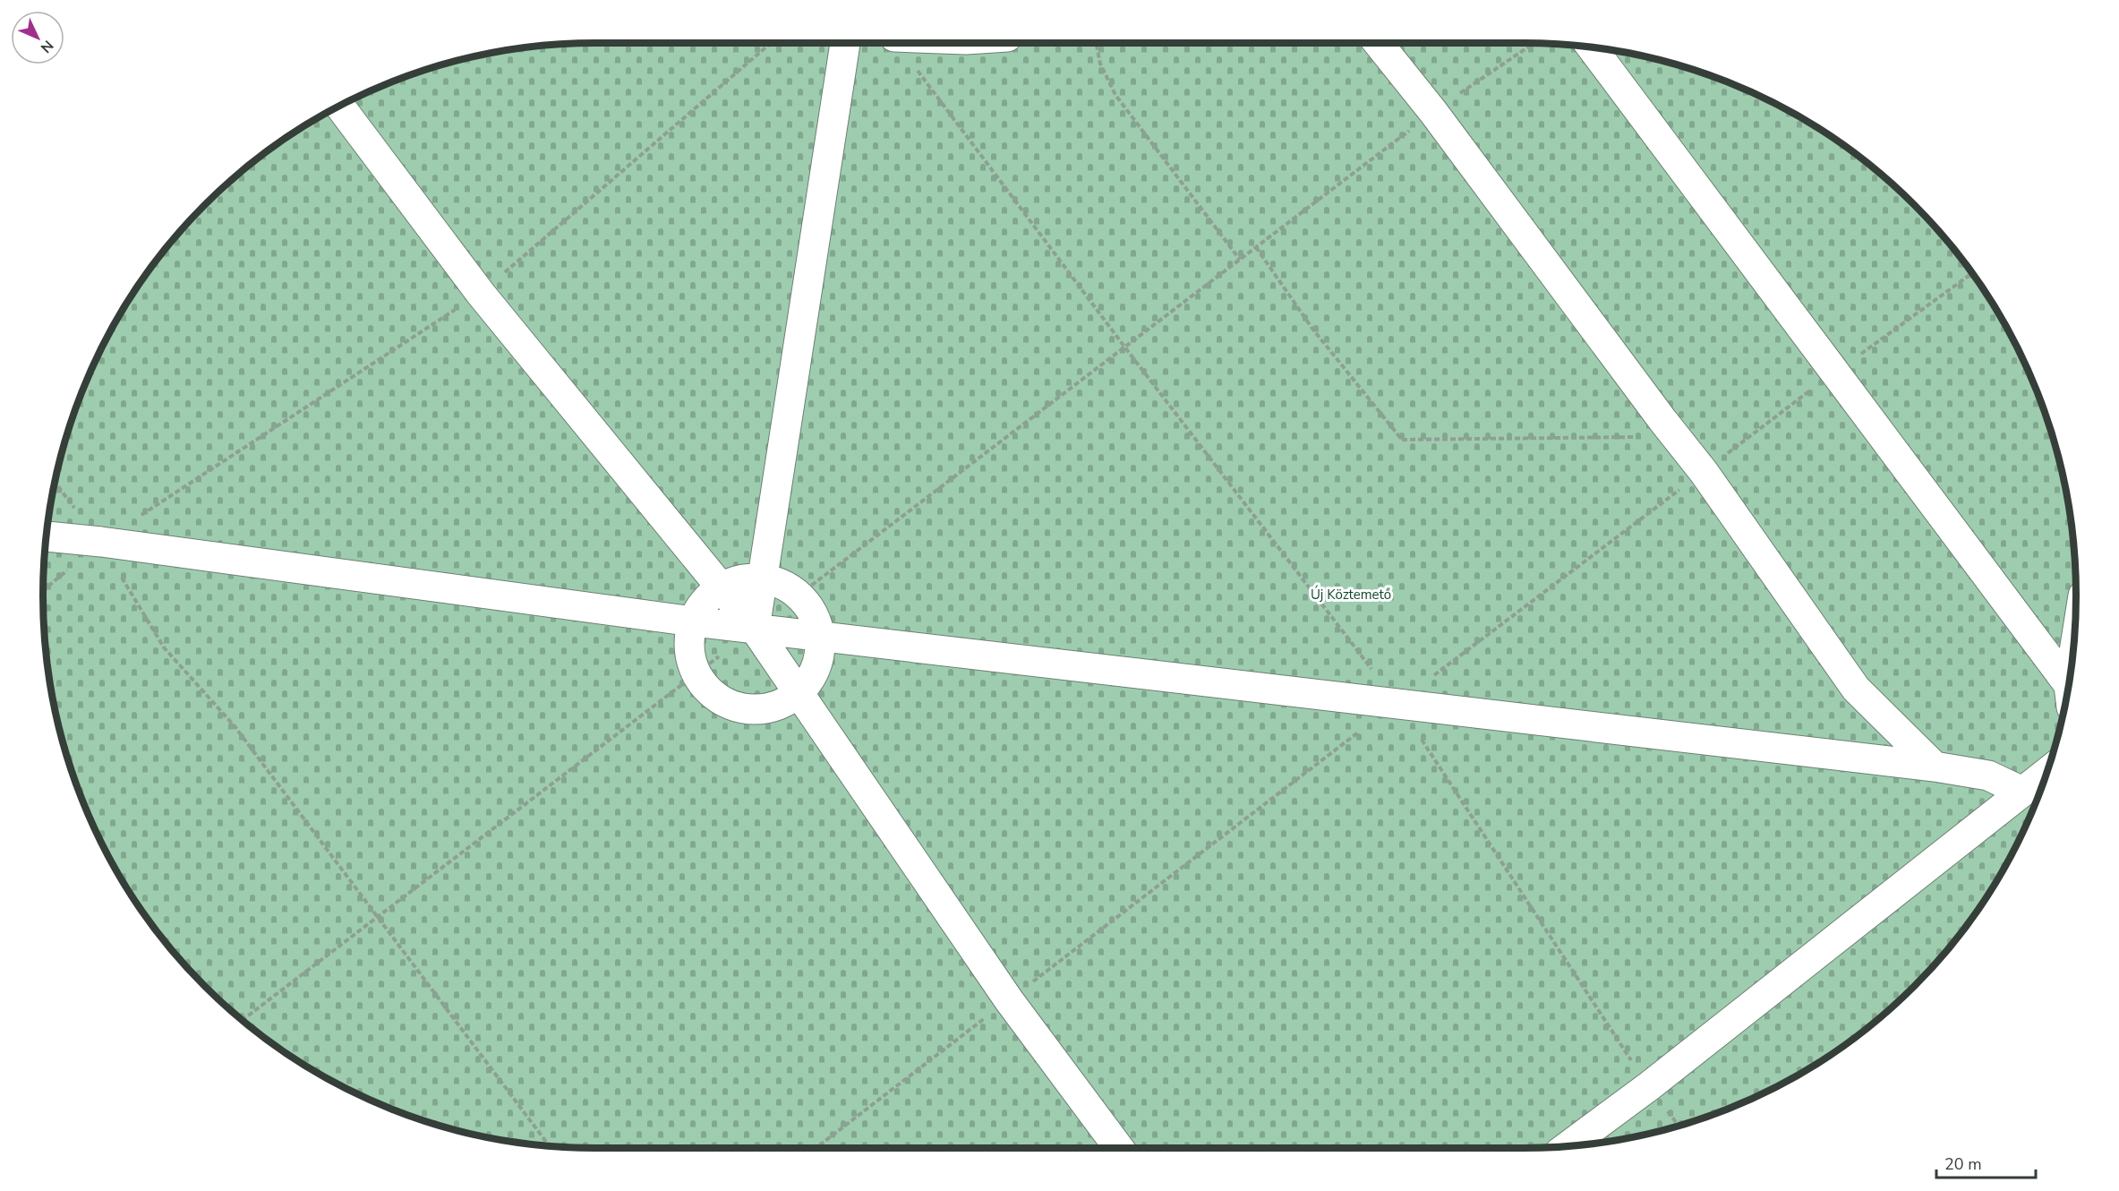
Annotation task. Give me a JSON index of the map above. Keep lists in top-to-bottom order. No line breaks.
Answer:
{"parks":["Új Köztemető"],"scale_bar":"20 m","north":"bottom right"}
